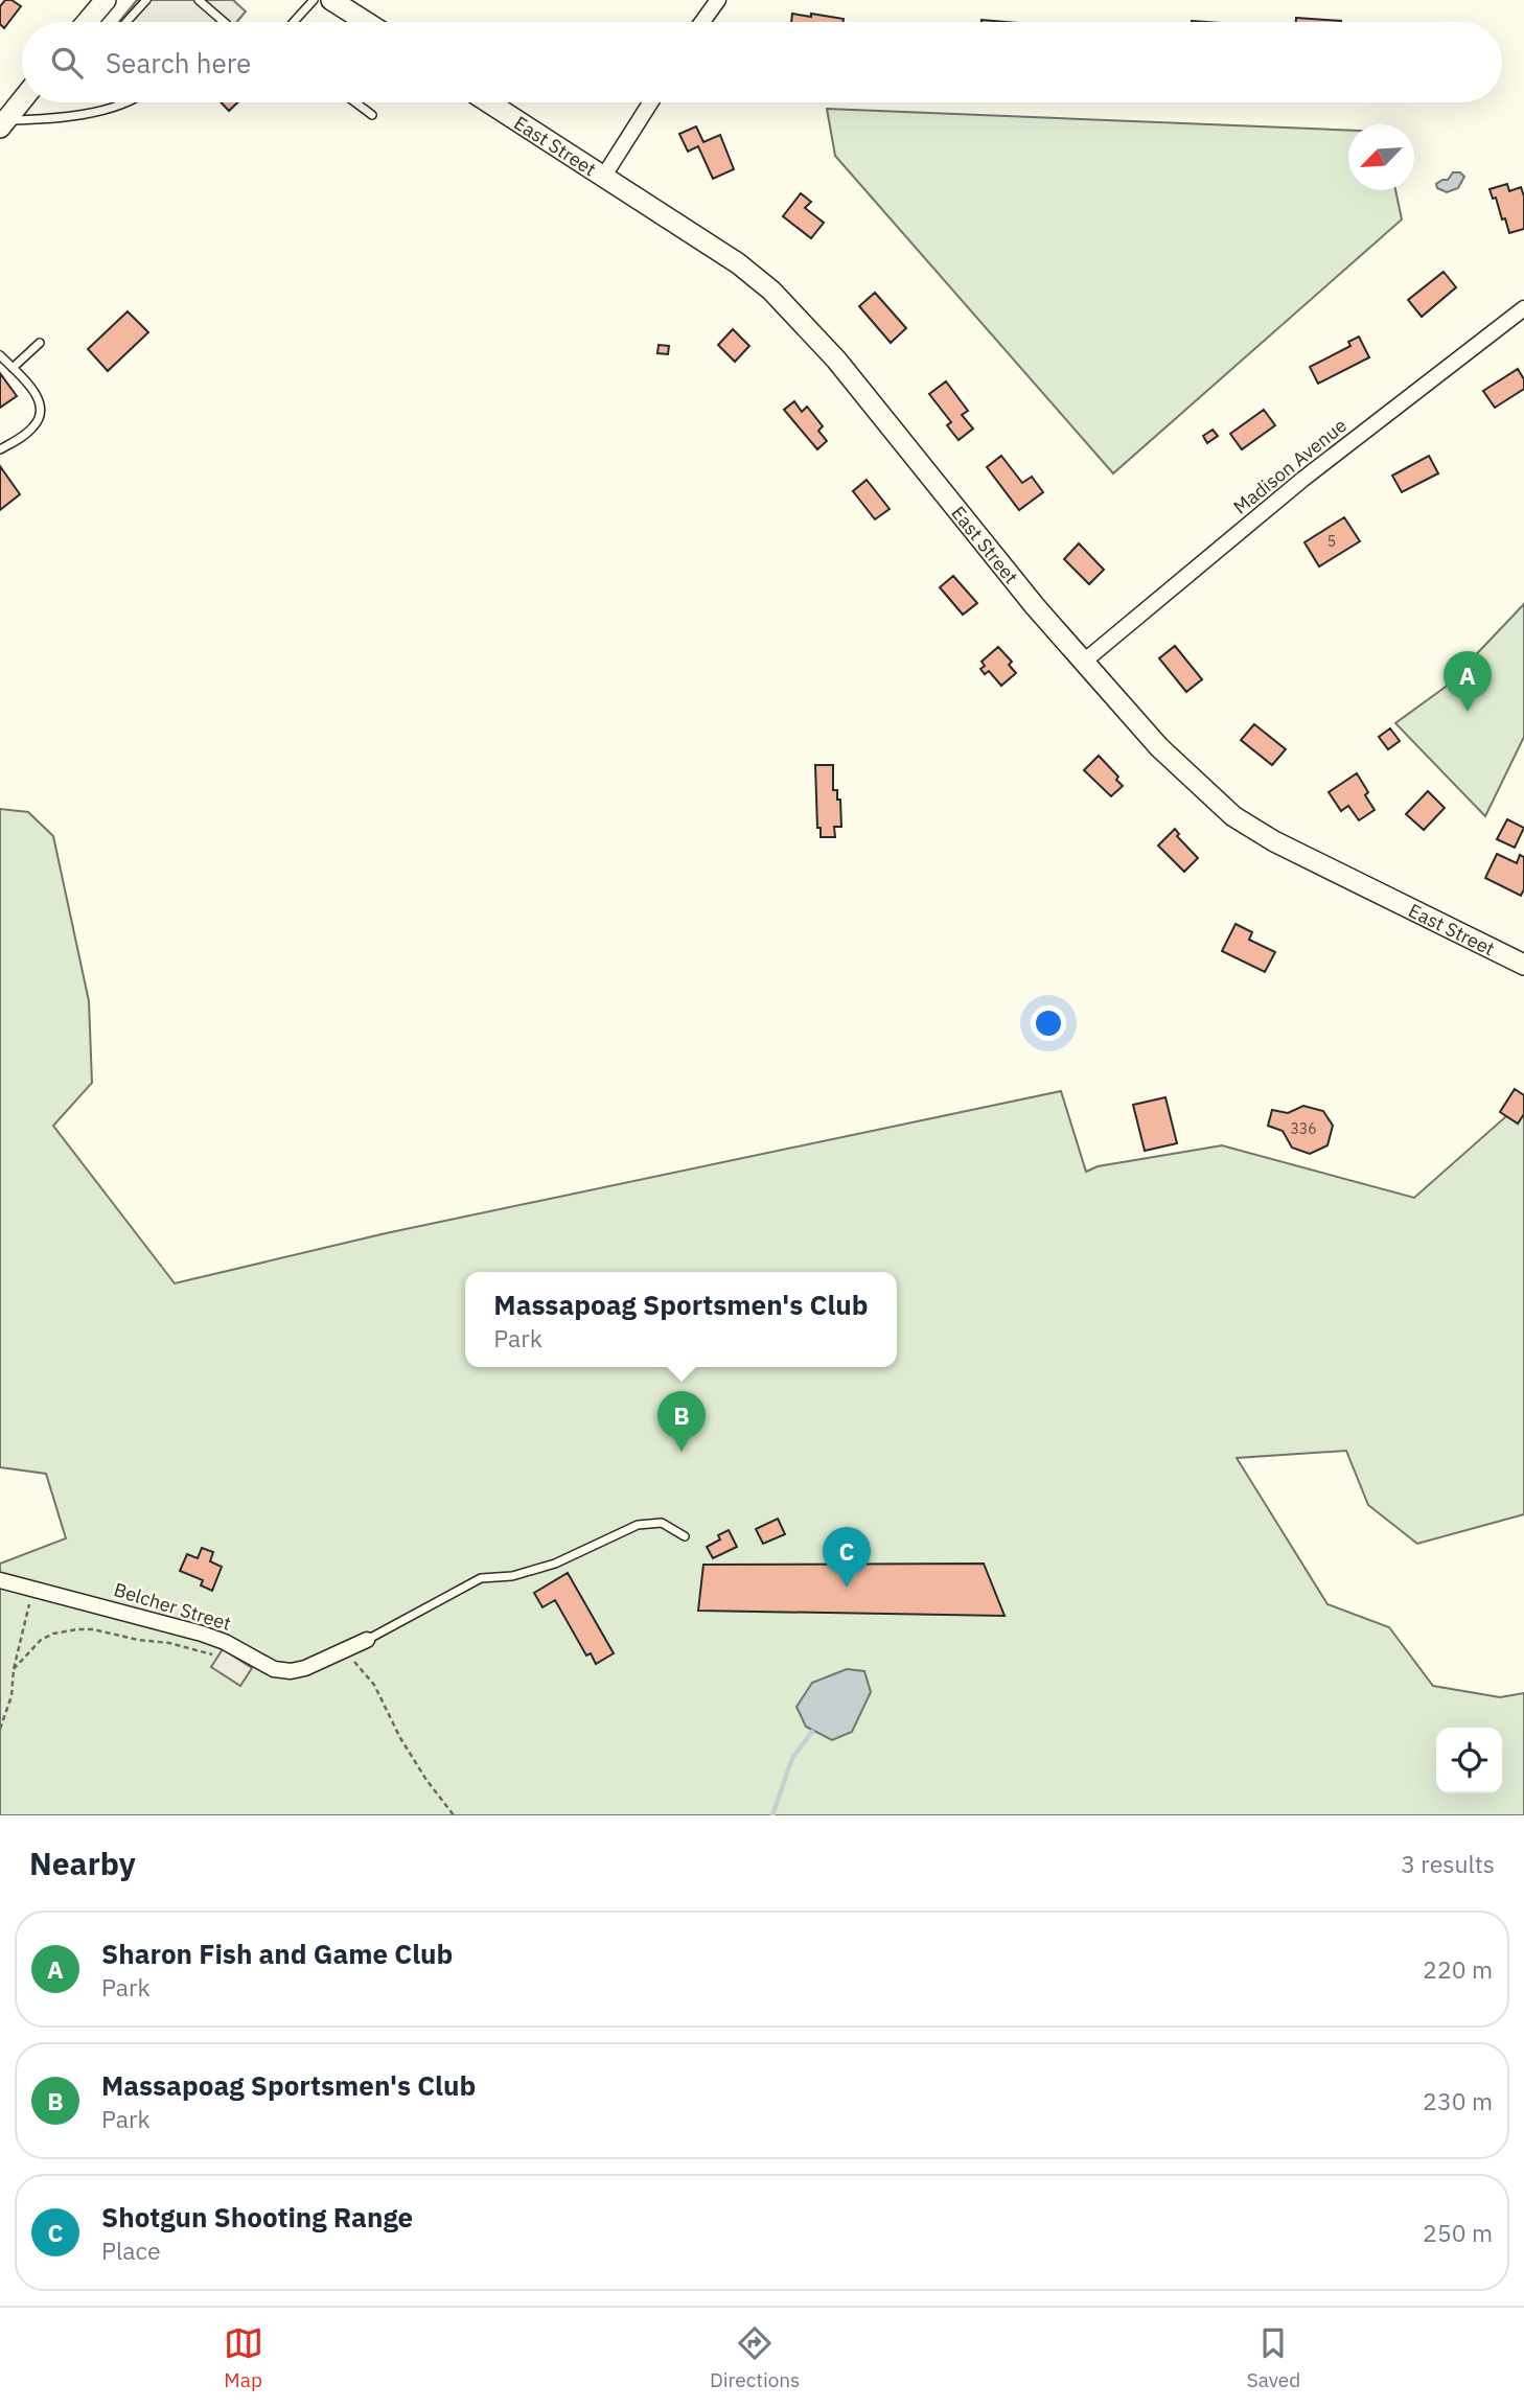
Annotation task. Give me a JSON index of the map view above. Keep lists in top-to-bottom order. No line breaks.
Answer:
{"streets":{"street":["East Street","Madison Avenue","Belcher Street"]},"crossings":[["East Street","Madison Avenue"]],"house_numbers":["5","336"],"north":"bottom left","page":{"search":"Search here","pins":["A","B","C"],"popup":["Massapoag Sportsmen's Club","Park"],"heading":["Nearby","3 results"],"list":[{"mark":"A","name":"Sharon Fish and Game Club","note":"Park","value":"220 m"},{"mark":"B","name":"Massapoag Sportsmen's Club","note":"Park","value":"230 m"},{"mark":"C","name":"Shotgun Shooting Range","note":"Place","value":"250 m"}],"nav":["Map","Directions","Saved"]}}
